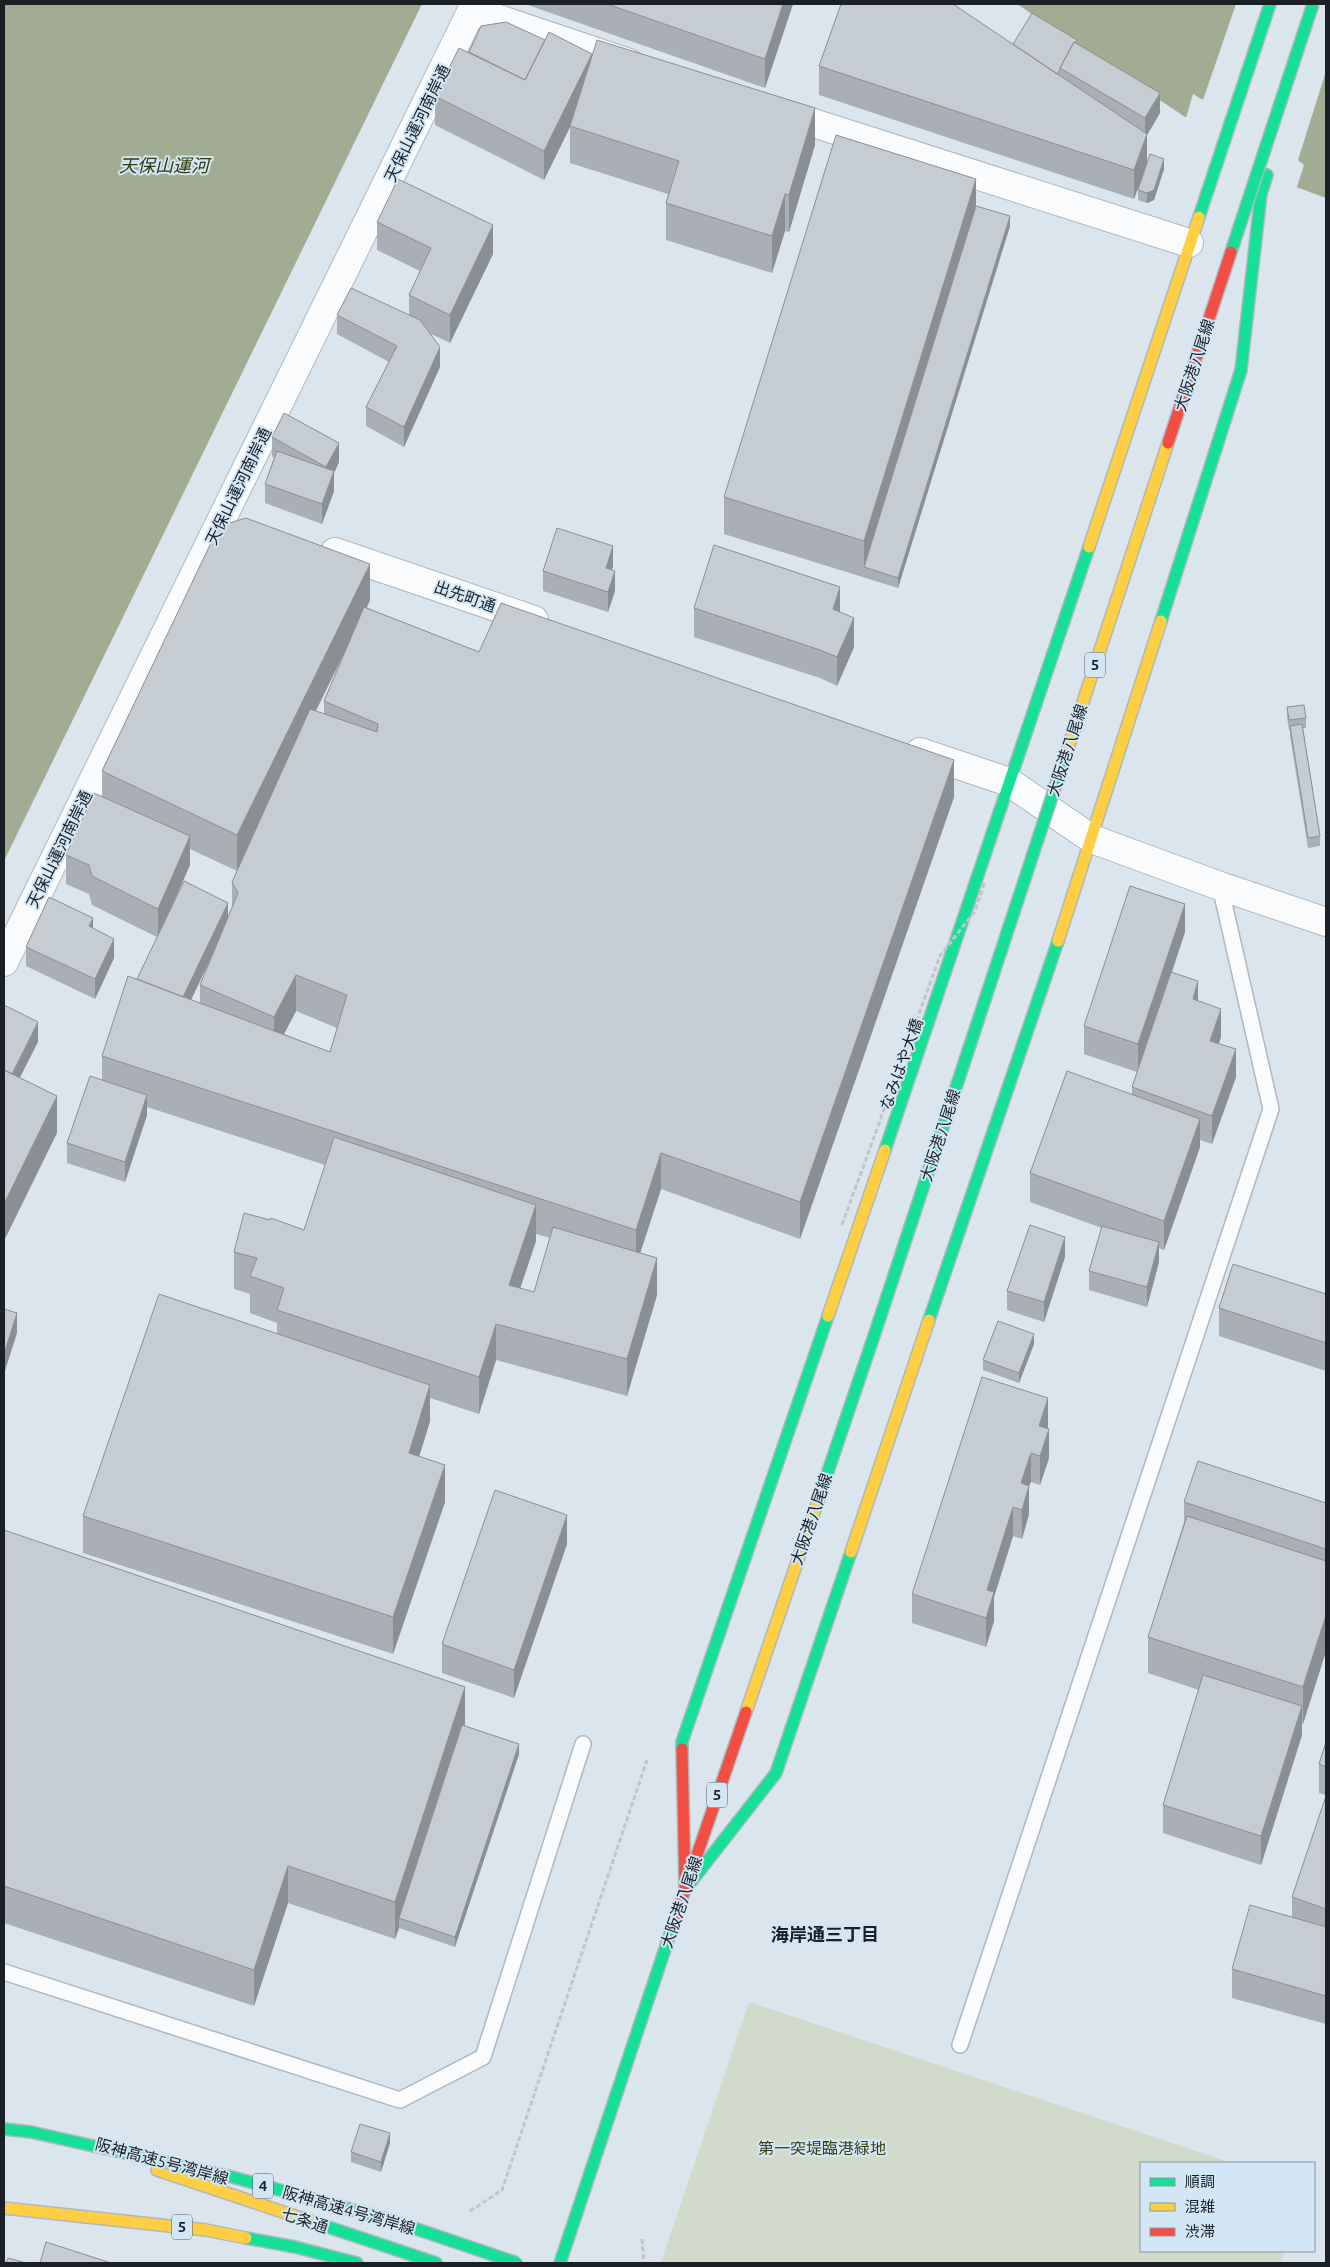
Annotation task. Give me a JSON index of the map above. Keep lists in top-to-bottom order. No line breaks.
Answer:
{"streets":{"main road":["大阪港八尾線","5","阪神高速5号湾岸線","4","阪神高速4号湾岸線","七条通"],"street":["天保山運河南岸通","出先町通"],"path":["なみはや大橋"]},"districts":["海岸通三丁目"],"water":["天保山運河"],"parks":["第一突堤臨港緑地"],"legend":["順調","混雑","渋滞"]}
